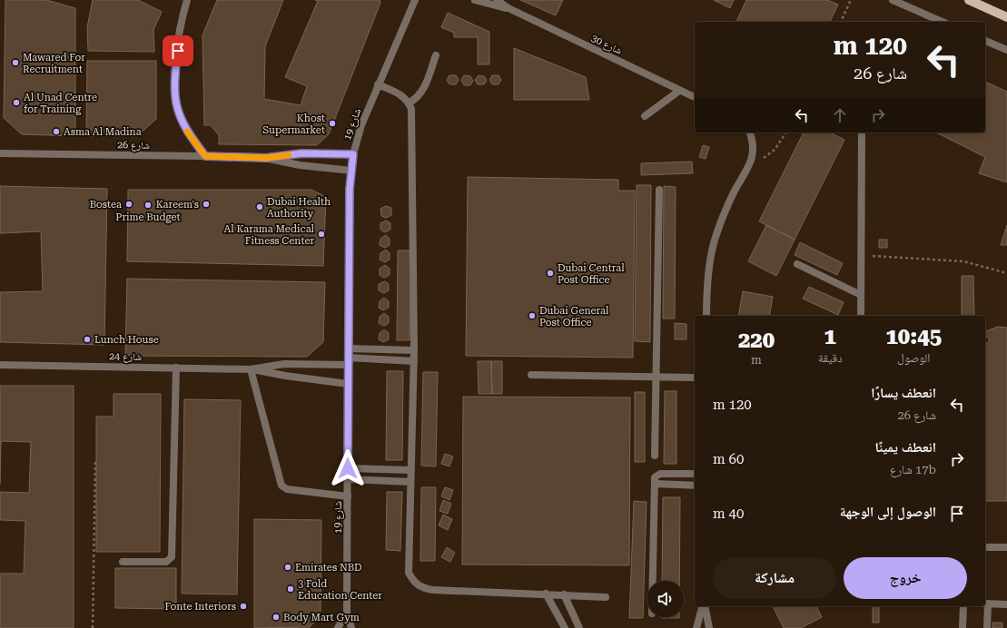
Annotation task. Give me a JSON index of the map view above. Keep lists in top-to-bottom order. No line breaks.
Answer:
{"streets":{"street":["شارع 30","شارع 19","شارع 26","شارع 24"]},"crossings":[["شارع 19","شارع 26"],["شارع 19","شارع 24"]],"places":["Mawared For Recruitment","Al Unad Centre for Training","Khost Supermarket","Asma Al Madina","Bostea","Kareem's","Prime Budget","Dubai Health Authority","Al Karama Medical Fitness Center","Dubai Central Post Office","Dubai General Post Office","Lunch House","Emirates NBD","3 Fold Education Center","Fonte Interiors","Body Mart Gym"],"page":{"turn":["120 m","شارع 26"],"eta":["10:45","الوصول","1","دقيقة","220","m"],"list":[{"name":"انعطف يسارًا","note":"شارع 26","value":"120 m"},{"name":"انعطف يمينًا","note":"17b شارع","value":"60 m"},{"name":"الوصول إلى الوجهة","value":"40 m"}],"buttons":["خروج","مشاركة"]}}
